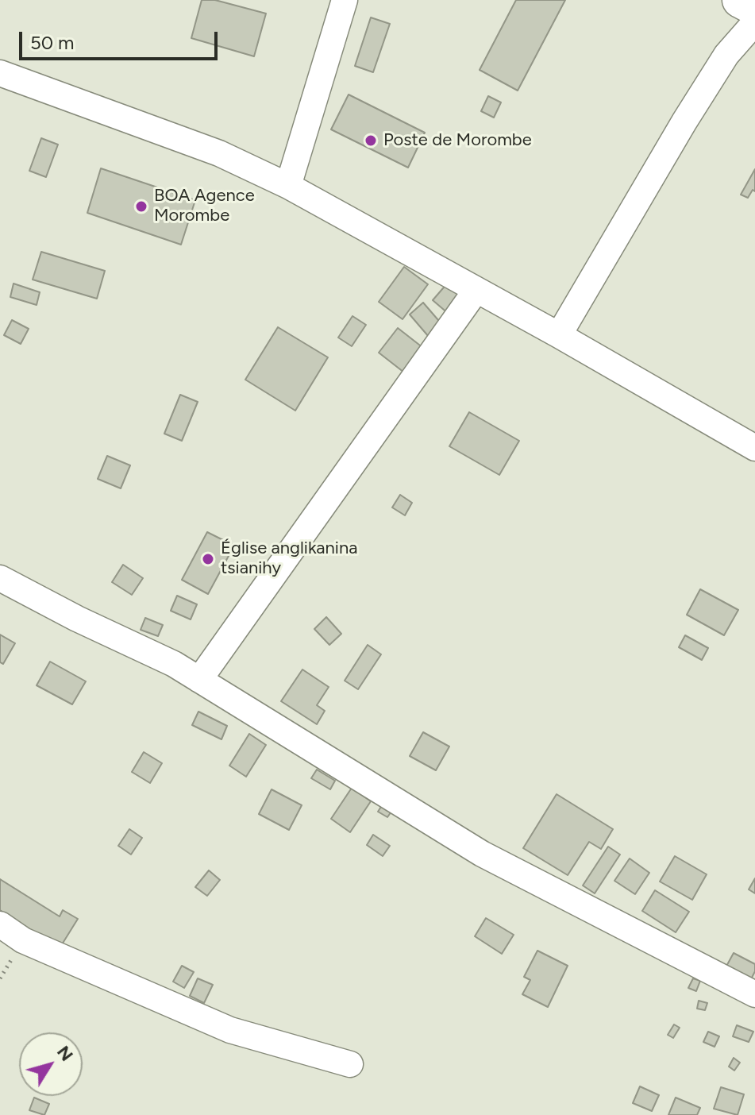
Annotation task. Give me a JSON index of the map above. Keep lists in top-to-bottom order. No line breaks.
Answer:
{"places":["Poste de Morombe","BOA Agence Morombe","Église anglikanina tsianihy"],"scale_bar":"50 m","north":"top right"}
